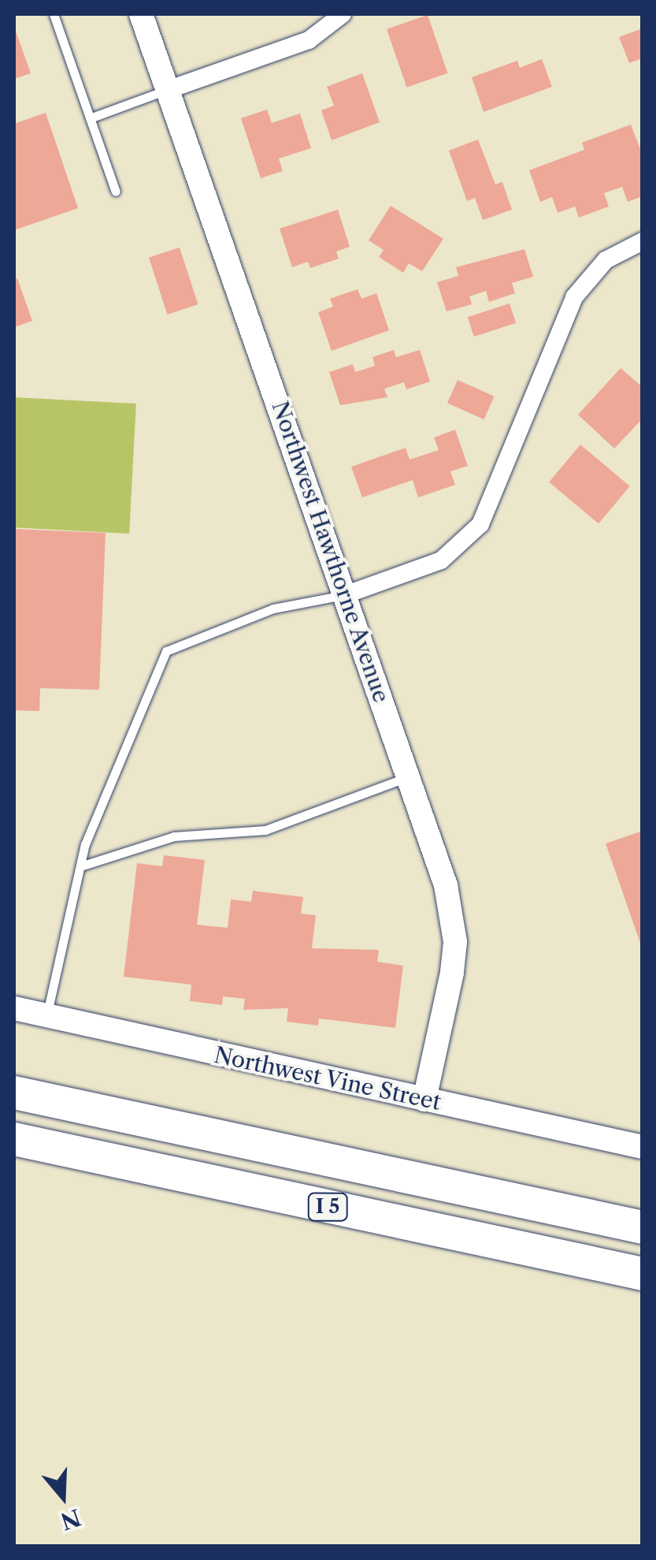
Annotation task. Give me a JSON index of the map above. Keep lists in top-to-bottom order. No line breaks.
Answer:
{"streets":{"highway":["I 5"],"street":["Northwest Hawthorne Avenue","Northwest Vine Street"]},"crossings":[["Northwest Hawthorne Avenue","Northwest Vine Street"]],"north":"bottom"}
